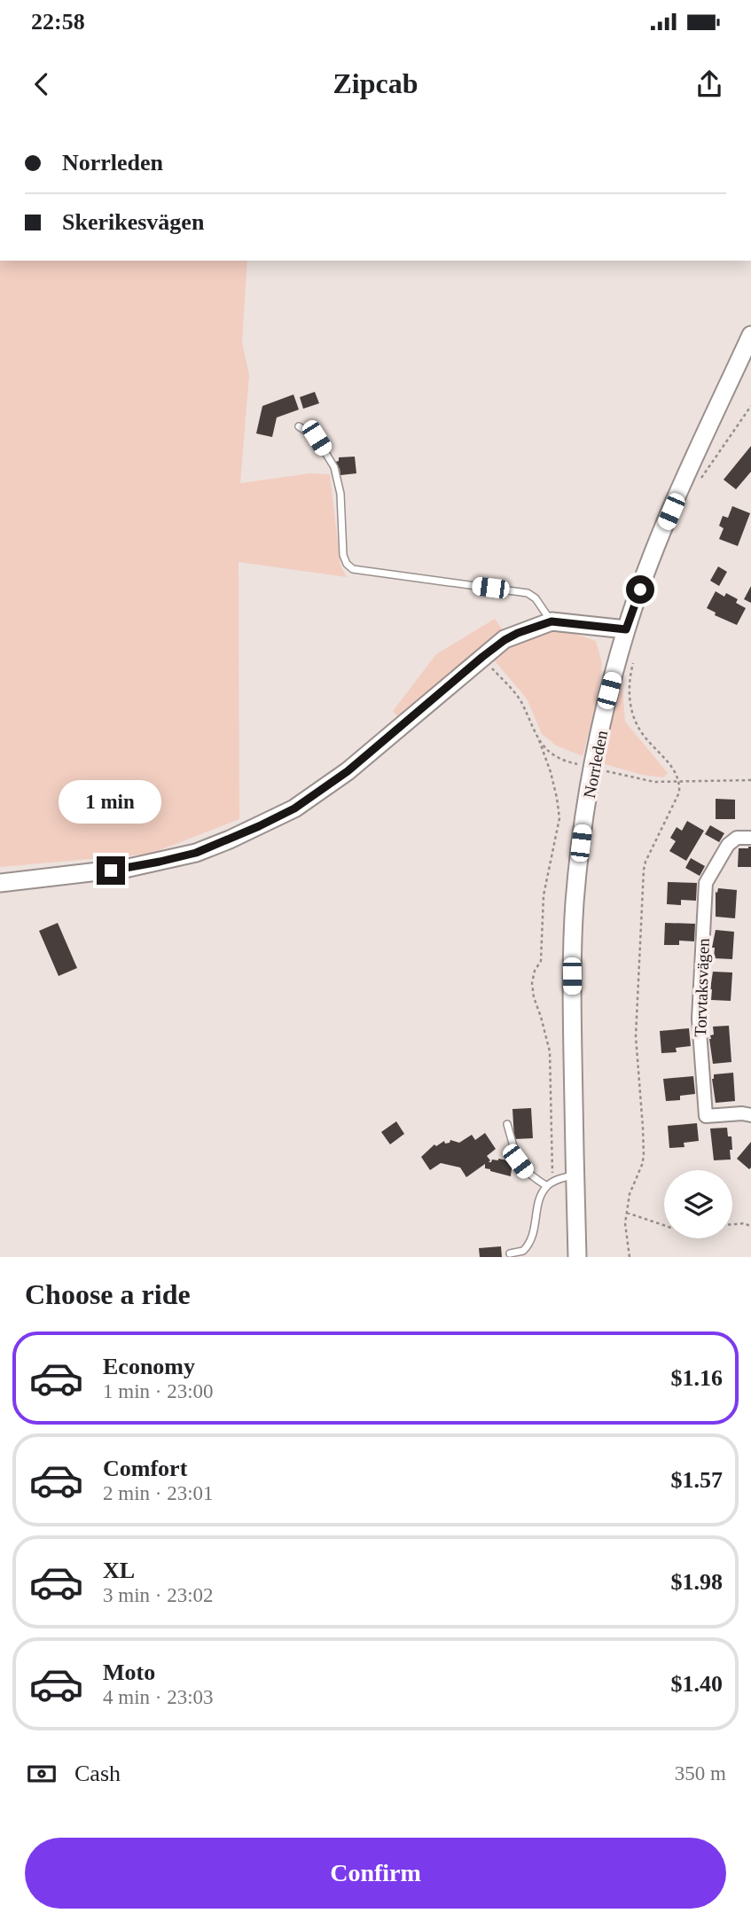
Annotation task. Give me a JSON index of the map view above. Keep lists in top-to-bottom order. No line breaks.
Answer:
{"streets":{"main road":["Norrleden"],"street":["Torvtaksvägen"]},"page":{"status":"22:58","header":"Zipcab","banner":["Norrleden","Skerikesvägen"],"bubble":"1 min","heading":"Choose a ride","list":[{"name":"Economy","note":"1 min · 23:00","value":"$1.16"},{"name":"Comfort","note":"2 min · 23:01","value":"$1.57"},{"name":"XL","note":"3 min · 23:02","value":"$1.98"},{"name":"Moto","note":"4 min · 23:03","value":"$1.40"}],"pay":["Cash","350 m"],"buttons":"Confirm"}}
